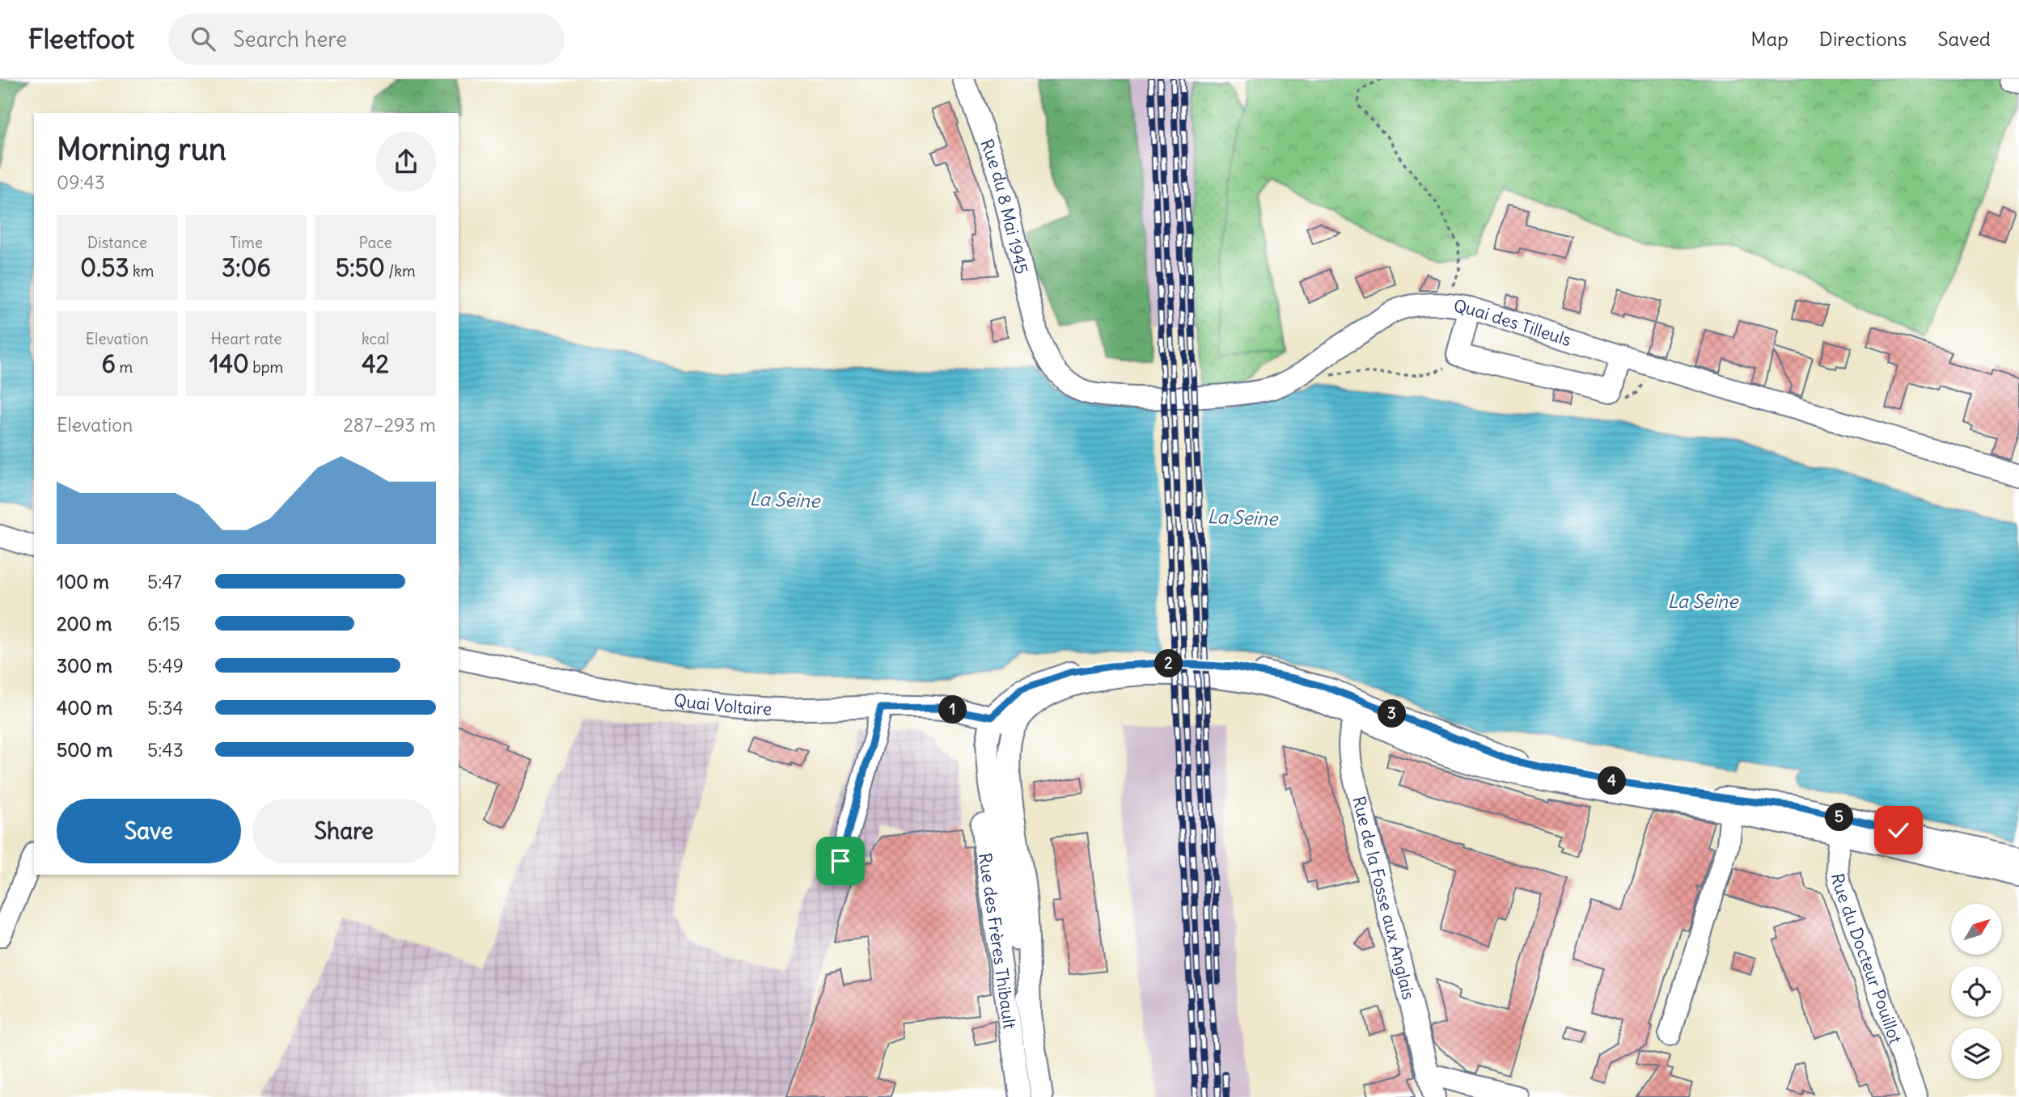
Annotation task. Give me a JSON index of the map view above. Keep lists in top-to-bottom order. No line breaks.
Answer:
{"streets":{"street":["Rue du 8 Mai 1945","Quai des Tilleuls","Quai Voltaire","Rue de la Fosse aux Anglais","Rue des Frères Thibault","Rue du Docteur Pouillot"]},"crossings":[["Rue du 8 Mai 1945","Quai des Tilleuls"],["Quai Voltaire","Rue des Frères Thibault"]],"water":["La Seine"],"north":"top right","page":{"header":"Fleetfoot","search":"Search here","nav":["Map","Directions","Saved"],"heading":["Morning run","09:43"],"stats":[["Distance","0.53 km"],["Time","3:06"],["Pace","5:50 /km"],["Elevation","6 m"],["Heart rate","140 bpm"],["kcal","42"]],"chart":["Elevation","287–293 m"],"list":[{"name":"100 m","note":"5:47"},{"name":"200 m","note":"6:15"},{"name":"300 m","note":"5:49"},{"name":"400 m","note":"5:34"},{"name":"500 m","note":"5:43"}],"pins":["2","1","3","4","5"],"buttons":["Save","Share"]}}
